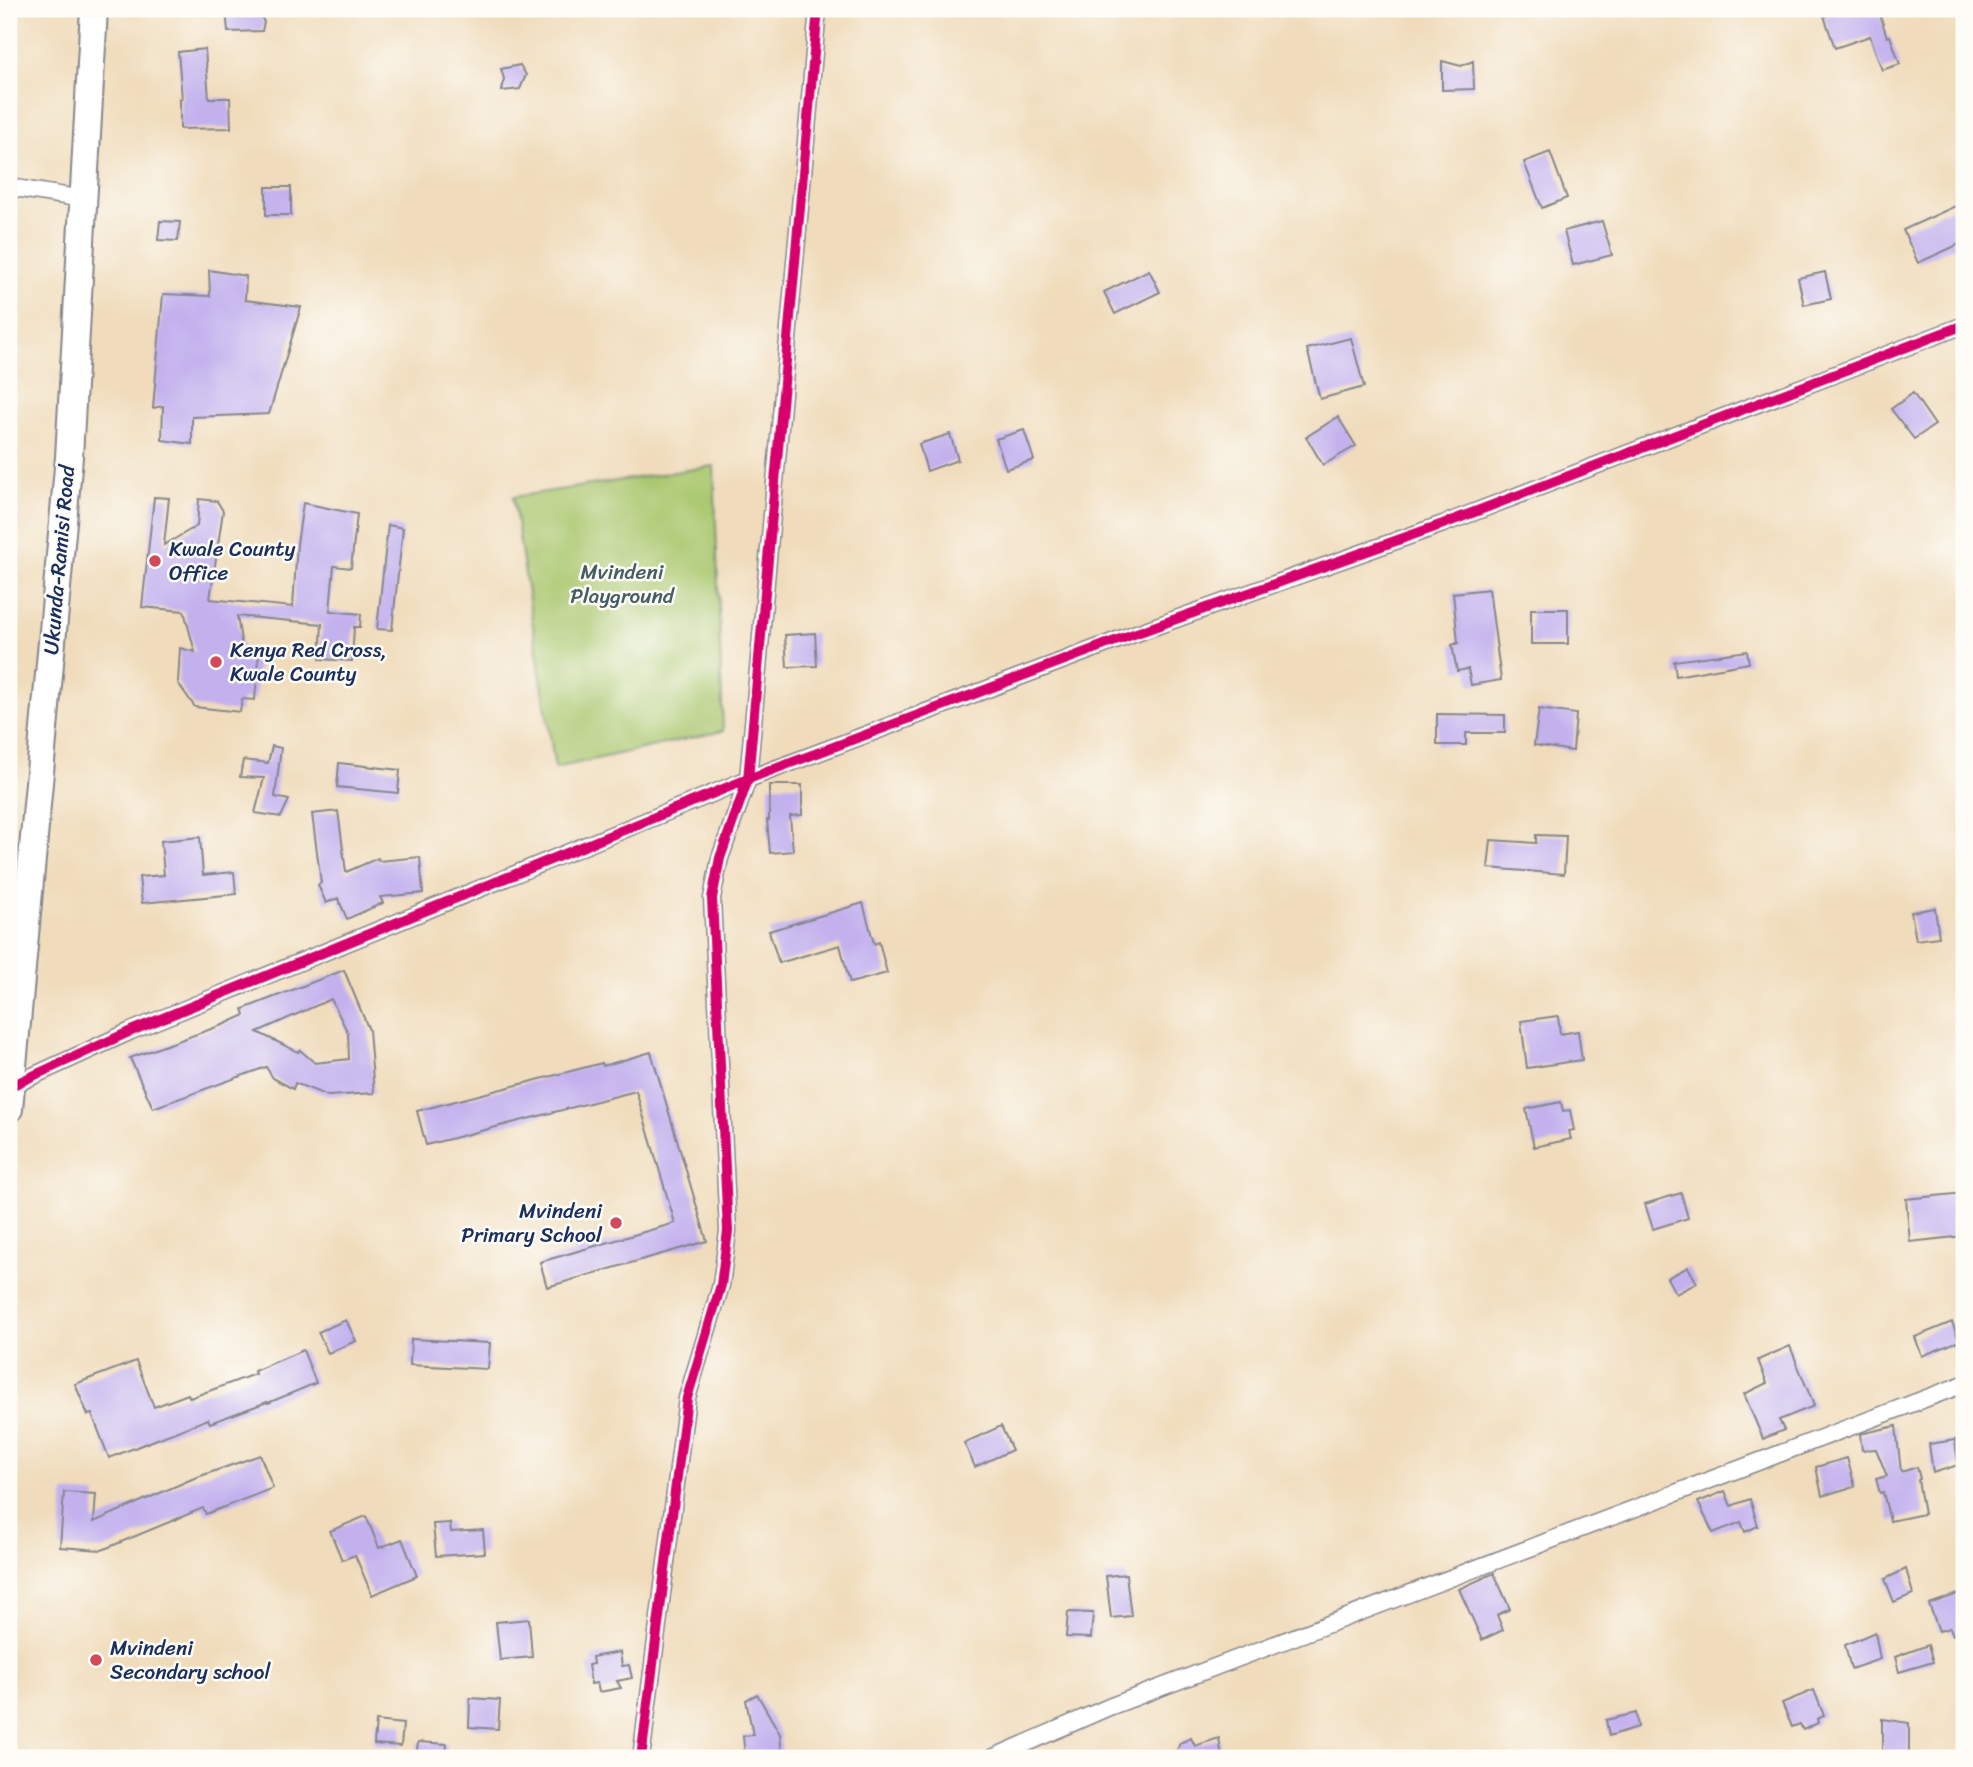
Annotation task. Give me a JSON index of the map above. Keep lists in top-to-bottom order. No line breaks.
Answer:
{"streets":{"highway":["Ukunda-Ramisi Road"]},"parks":["Mvindeni Playground"],"places":["Kwale County Office","Kenya Red Cross, Kwale County","Mvindeni Primary School","Mvindeni Secondary school"]}
